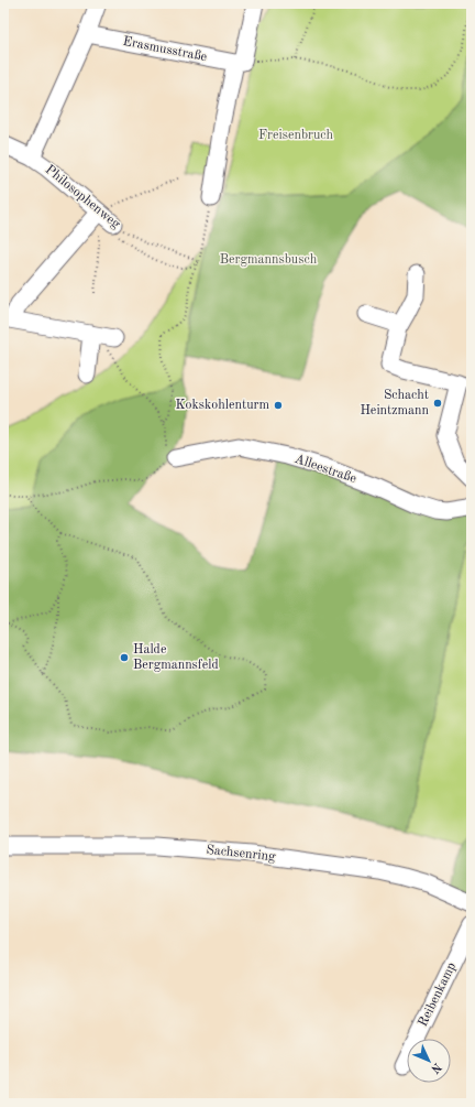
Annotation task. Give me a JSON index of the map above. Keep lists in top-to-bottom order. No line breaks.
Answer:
{"streets":{"street":["Erasmusstraße","Philosophenweg","Alleestraße","Sachsenring","Reibenkamp"]},"parks":["Freisenbruch","Bergmannsbusch"],"places":["Schacht Heintzmann","Kokskohlenturm","Halde Bergmannsfeld"],"north":"bottom right"}
